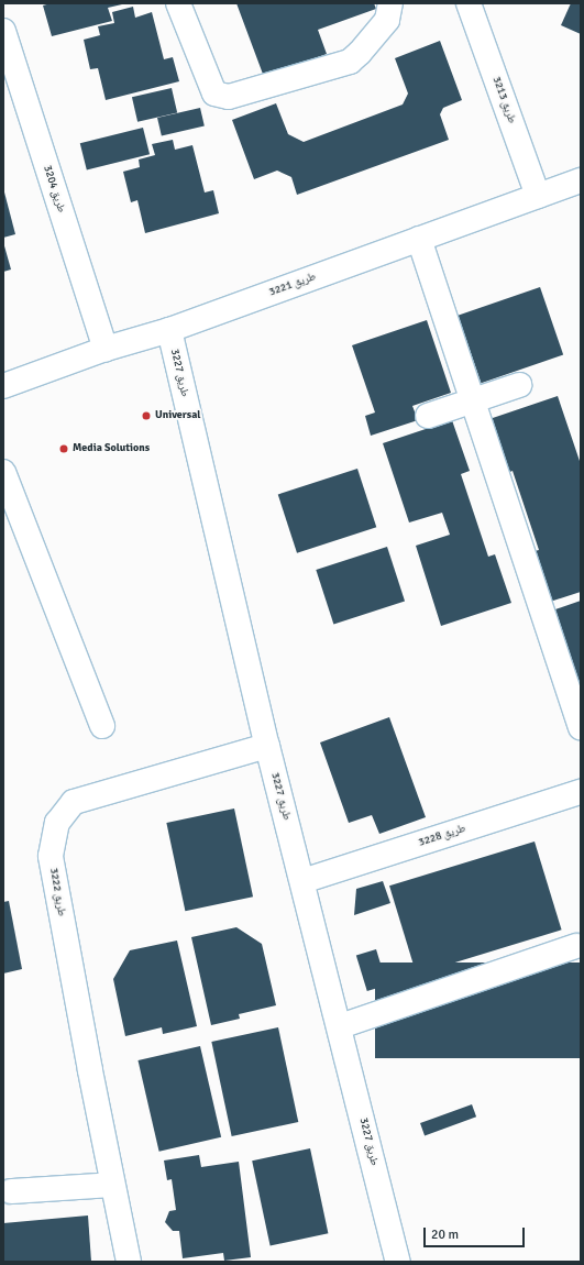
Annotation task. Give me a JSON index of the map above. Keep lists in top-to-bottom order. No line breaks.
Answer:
{"streets":{"street":["طريق 3213","طريق 3204","طريق 3221","طريق 3227","طريق 3228","طريق 3222"]},"crossings":[["طريق 3213","طريق 3221"],["طريق 3204","طريق 3221"],["طريق 3221","طريق 3227"],["طريق 3227","طريق 3228"],["طريق 3227","طريق 3222"]],"places":["Universal","Media Solutions"],"scale_bar":"20 m"}
